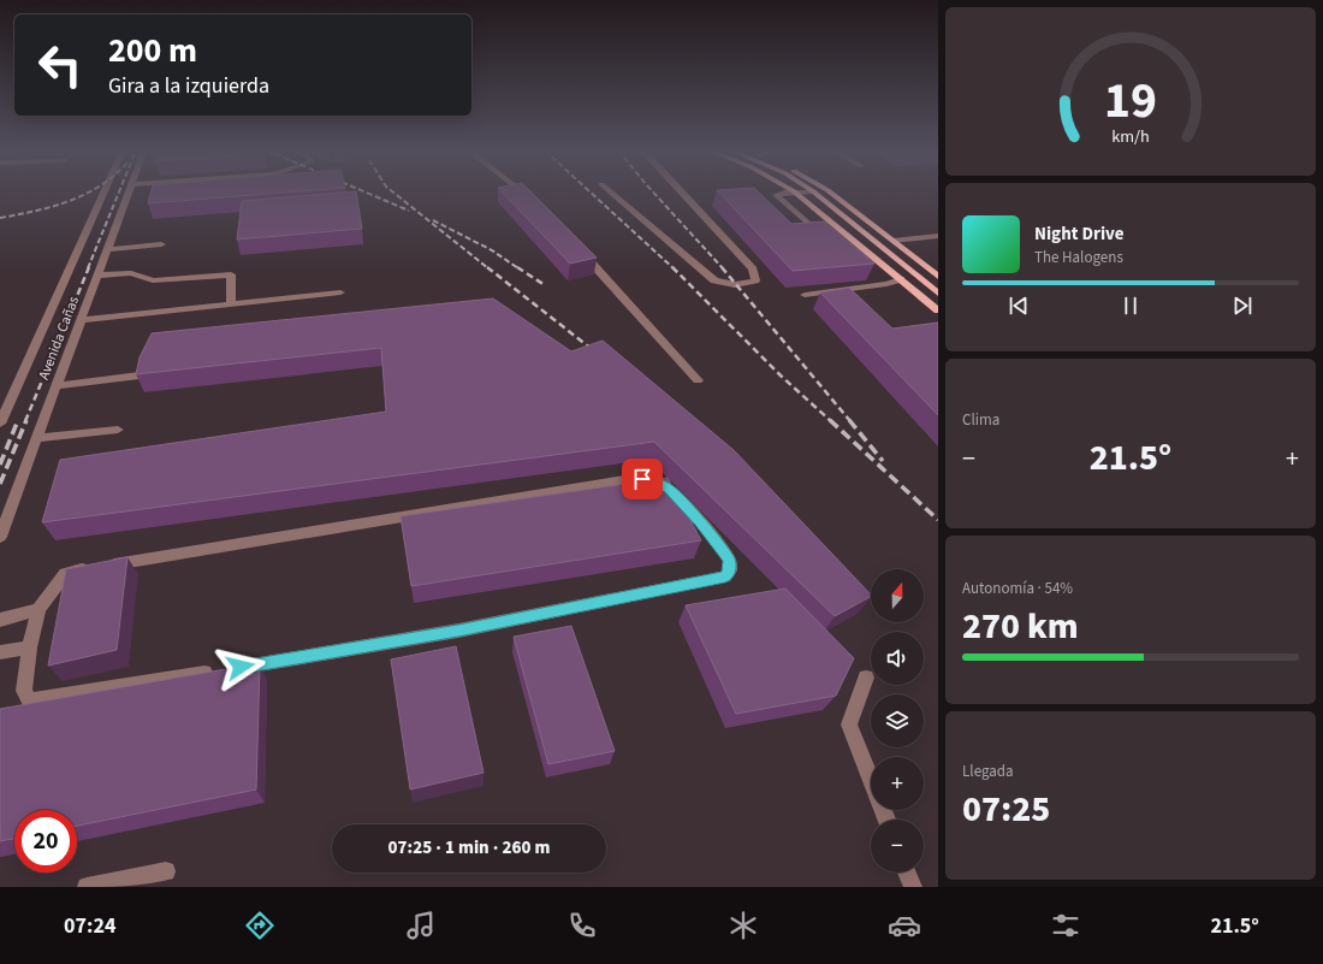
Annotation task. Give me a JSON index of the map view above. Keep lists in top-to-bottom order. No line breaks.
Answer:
{"streets":{"street":["Avenida Cañas"]},"north":"top","page":{"turn":["200 m","Gira a la izquierda"],"song":["Night Drive","The Halogens"],"tile":["Clima",["Autonomía · 54%","270 km"],["Llegada","07:25"]],"heat":["−","21.5°","+"],"map_buttons":["+","−"],"limit":"20","trip":"07:25 · 1 min · 260 m","tabs":["07:24","21.5°"],"gauge":["19","km/h"]}}
